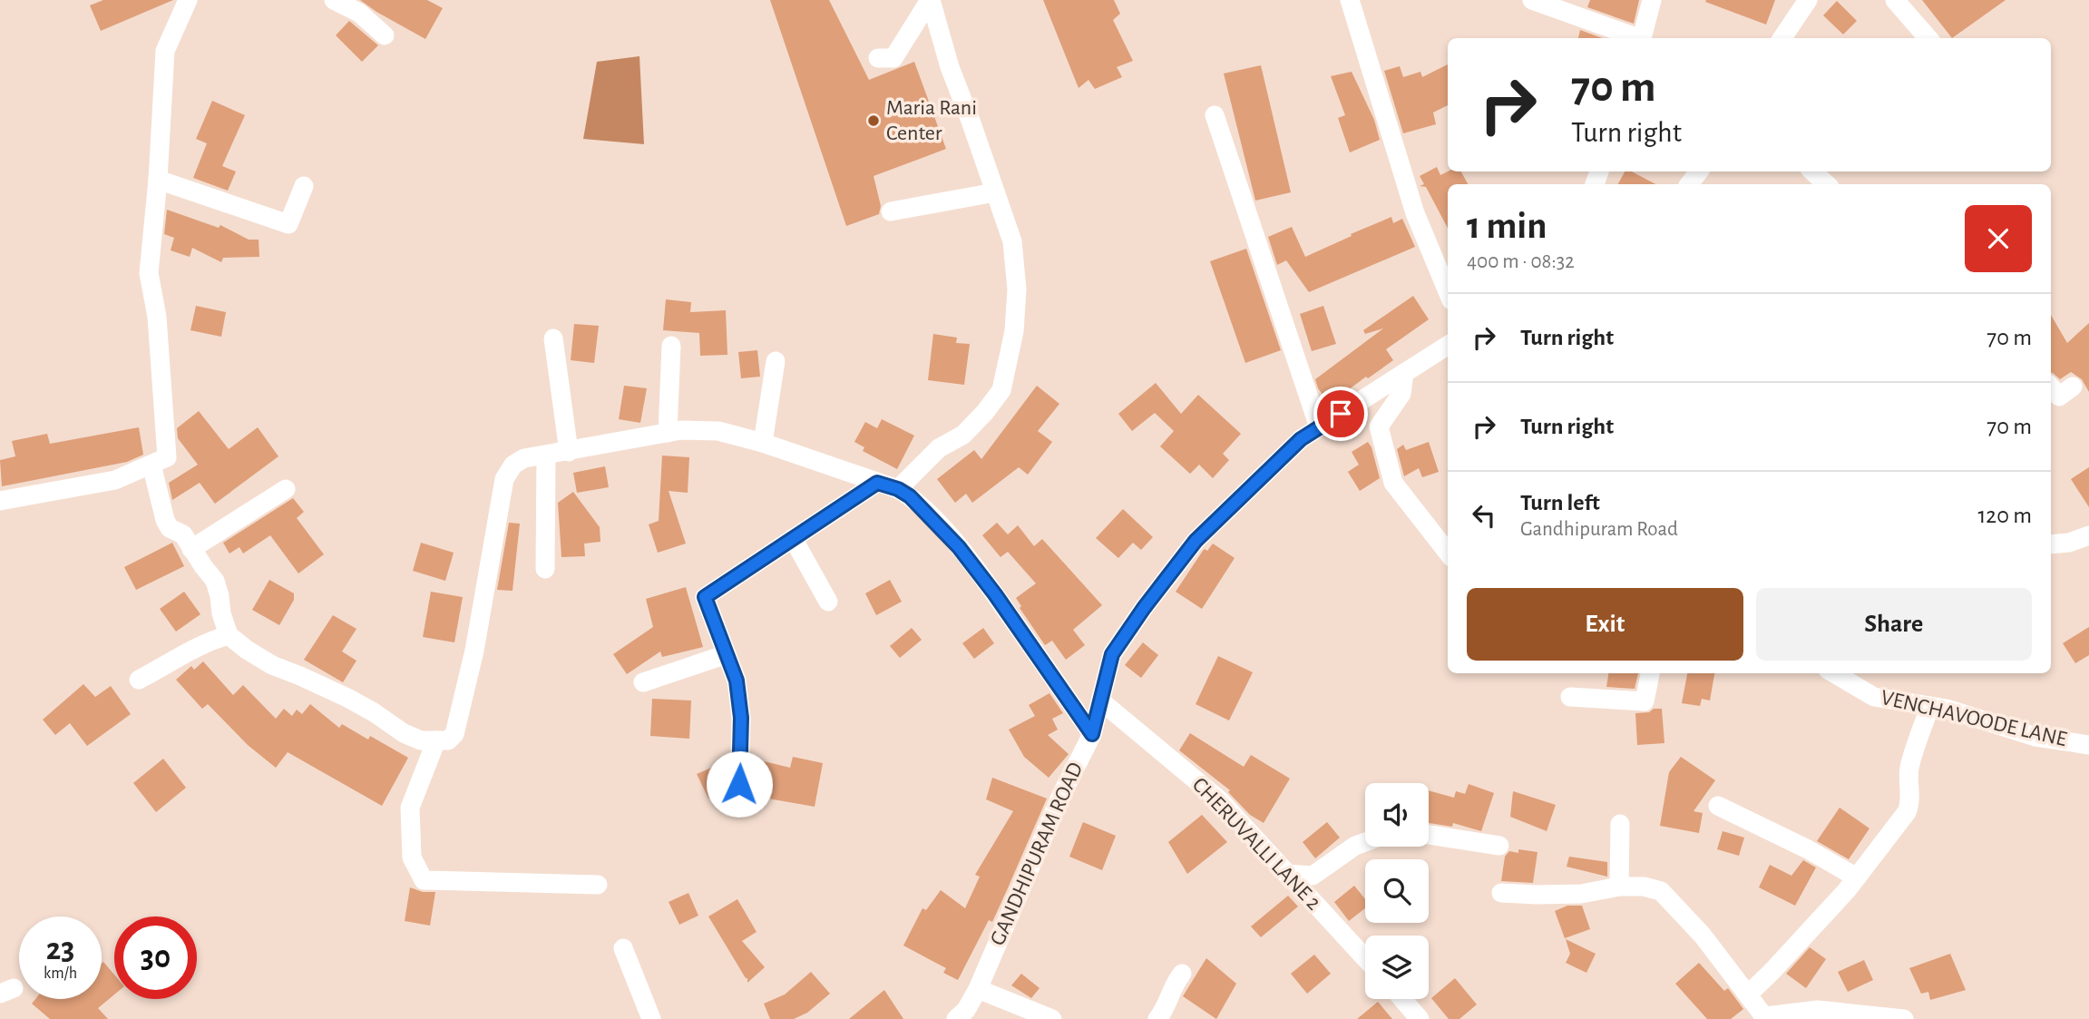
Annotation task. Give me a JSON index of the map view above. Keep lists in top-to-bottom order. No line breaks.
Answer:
{"streets":{"street":["VENCHAVOODE LANE","CHERUVALLI LANE 2","GANDHIPURAM ROAD"]},"crossings":[["CHERUVALLI LANE 2","GANDHIPURAM ROAD"]],"places":["Maria Rani Center"],"page":{"turn":["70 m","Turn right"],"heading":["1 min","400 m · 08:32"],"list":[{"name":"Turn right","value":"70 m"},{"name":"Turn right","value":"70 m"},{"name":"Turn left","note":"Gandhipuram Road","value":"120 m"}],"buttons":["Exit","Share"],"speed":"23 km/h","limit":"30"}}
